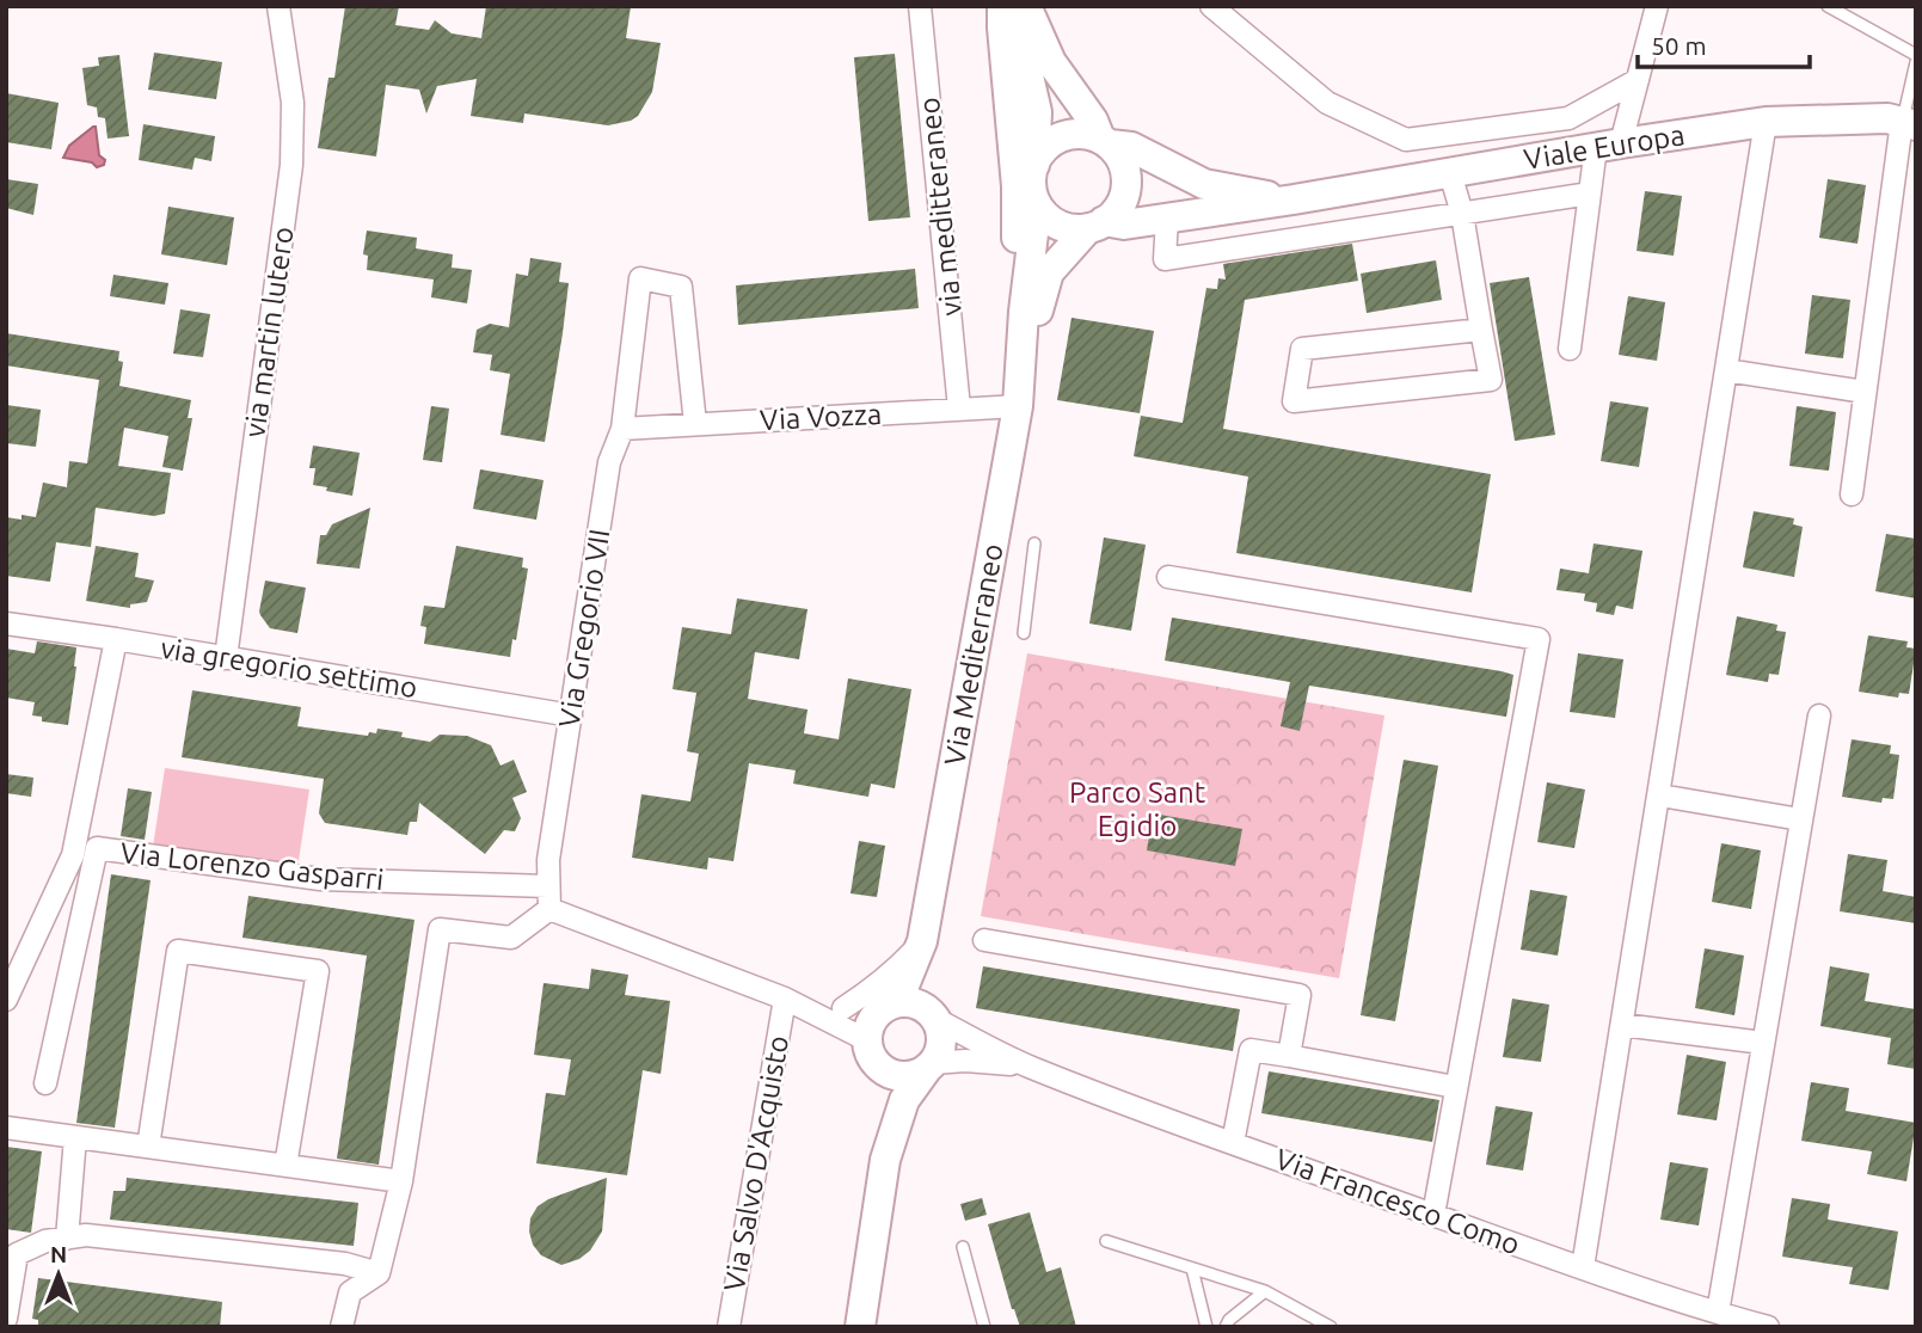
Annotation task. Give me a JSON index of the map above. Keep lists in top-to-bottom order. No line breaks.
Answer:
{"streets":{"main road":["Viale Europa","Via Mediterraneo"],"street":["via meditteraneo","via martin lutero","Via Vozza","Via Gregorio VII","via gregorio settimo","Via Lorenzo Gasparri","Via Salvo D'Acquisto","Via Francesco Como"]},"crossings":[["Viale Europa","Via Mediterraneo"],["via meditteraneo","Via Vozza"],["via martin lutero","via gregorio settimo"],["Via Vozza","Via Gregorio VII"],["Via Vozza","Via Mediterraneo"],["Via Gregorio VII","via gregorio settimo"],["Via Gregorio VII","Via Lorenzo Gasparri"],["Via Mediterraneo","Via Francesco Como"]],"parks":["Parco Sant Egidio"],"scale_bar":"50 m","north":"top"}
